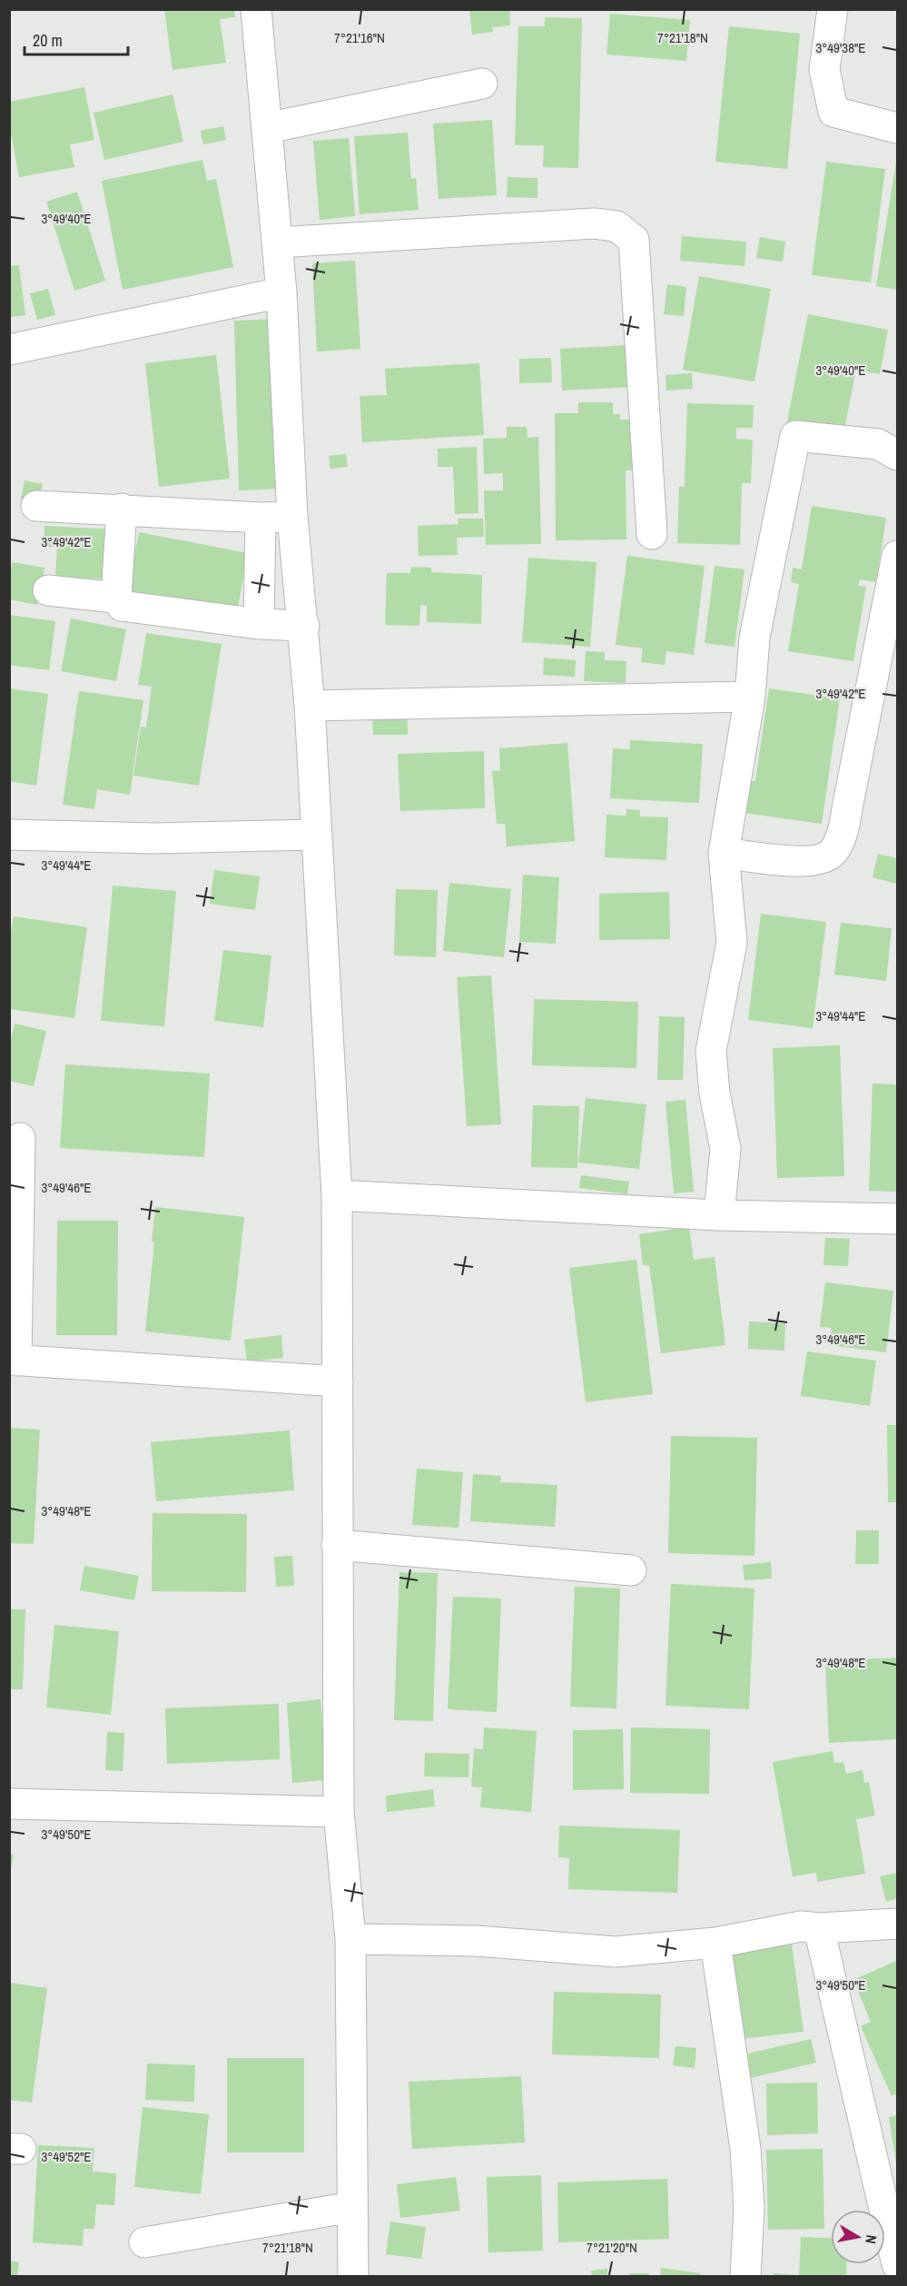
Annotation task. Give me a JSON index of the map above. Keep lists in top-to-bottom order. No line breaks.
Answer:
{"scale_bar":"20 m","north":"right","coordinates":["7°21'16\"N","7°21'18\"N","3°49'38\"E","3°49'40\"E","3°49'42\"E","3°49'44\"E","3°49'46\"E","3°49'48\"E","3°49'50\"E","3°49'52\"E","7°21'20\"N"]}
